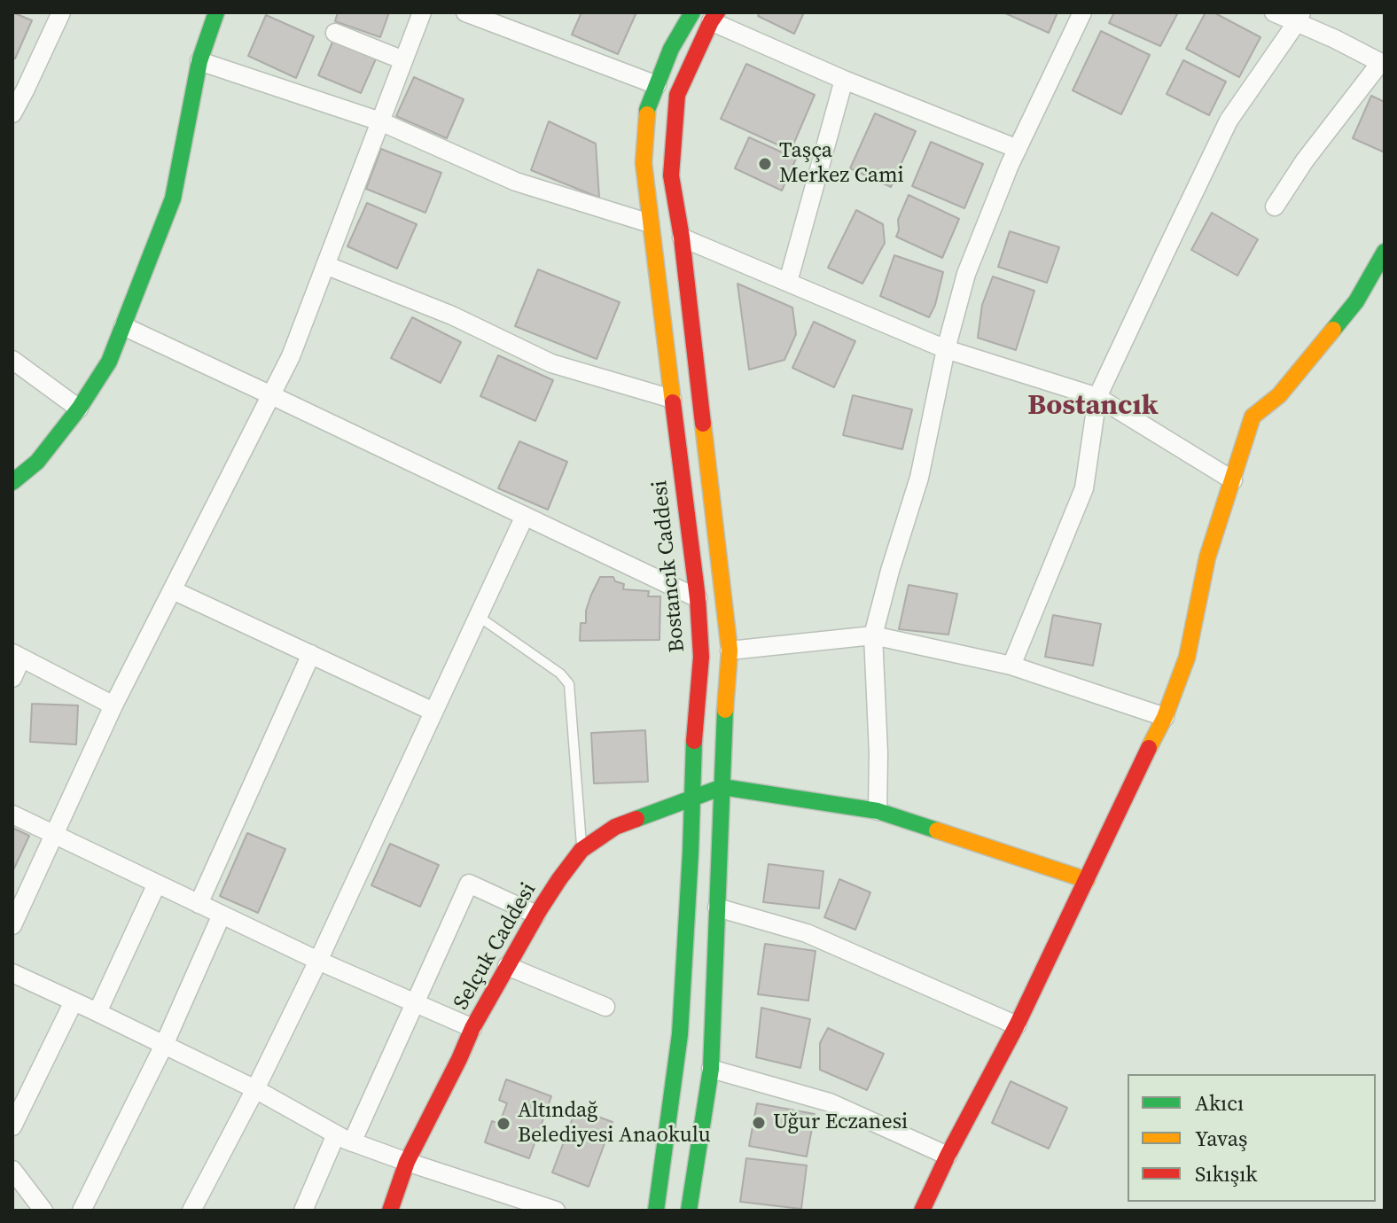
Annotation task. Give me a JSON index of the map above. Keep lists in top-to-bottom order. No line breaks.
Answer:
{"streets":{"street":["Bostancık Caddesi","Selçuk Caddesi"]},"crossings":[["Bostancık Caddesi","Selçuk Caddesi"]],"districts":["Bostancık"],"places":["Taşça Merkez Cami","Uğur Eczanesi","Altındağ Belediyesi Anaokulu"],"legend":["Akıcı","Yavaş","Sıkışık"]}
